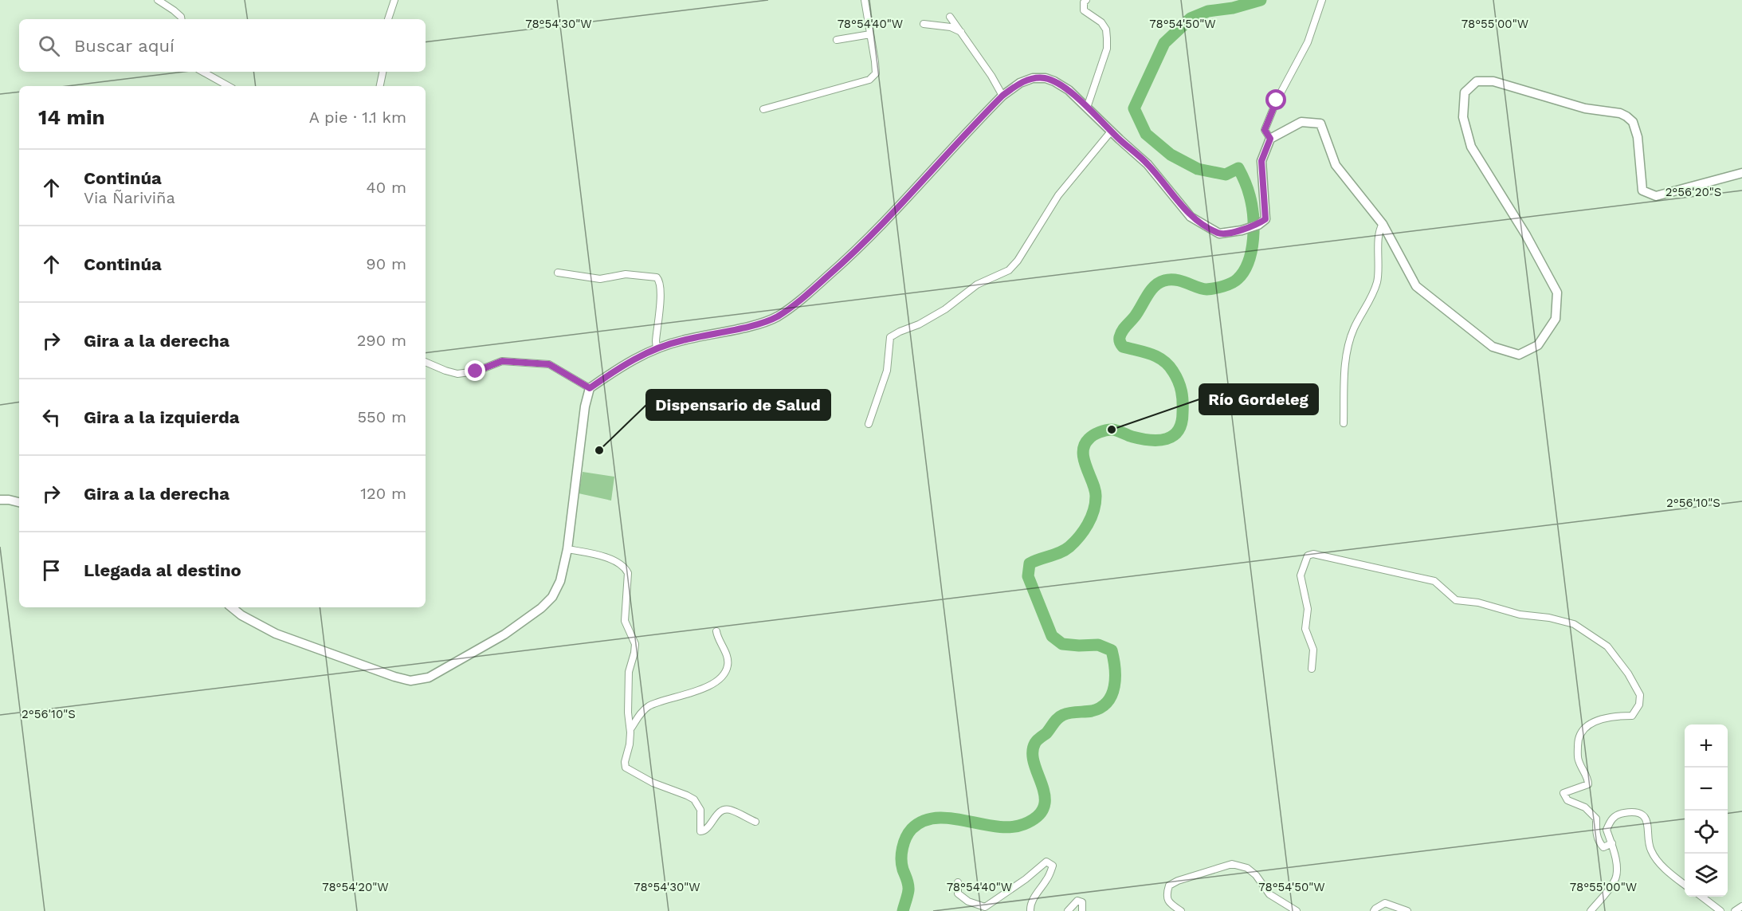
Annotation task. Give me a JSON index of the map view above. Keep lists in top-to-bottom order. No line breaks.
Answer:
{"places":["Río Gordeleg","Dispensario de Salud"],"page":{"search":"Buscar aquí","heading":["14 min","A pie · 1.1 km"],"list":[["Continúa","Via Ñariviña","40 m"],["Continúa","90 m"],["Gira a la derecha","290 m"],["Gira a la izquierda","550 m"],["Gira a la derecha","120 m"],"Llegada al destino"],"map_buttons":["+","−"]},"coordinates":["78°54'30\"W","78°54'40\"W","78°54'50\"W","78°55'00\"W","2°56'20\"S","2°56'10\"S","78°54'20\"W"]}
